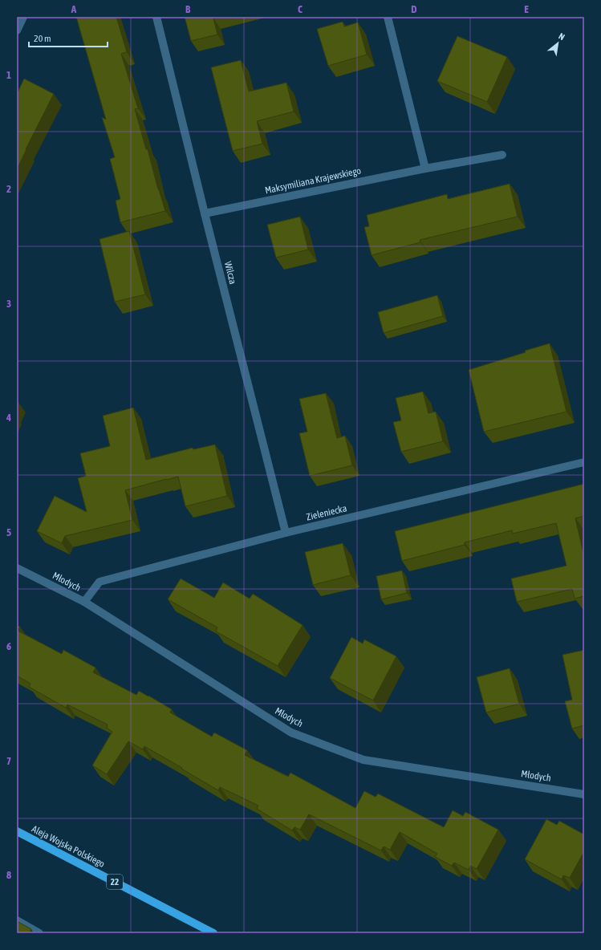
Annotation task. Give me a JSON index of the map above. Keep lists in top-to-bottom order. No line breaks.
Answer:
{"streets":{"main road":["Aleja Wojska Polskiego","22"],"street":["Maksymiliana Krajewskiego","Wilcza","Zieleniecka","Młodych"]},"crossings":[["Maksymiliana Krajewskiego","Wilcza"],["Wilcza","Zieleniecka"],["Zieleniecka","Młodych"]],"scale_bar":"20 m","north":"top right","grid":{"columns":["A","B","C","D","E"],"rows":["1","2","3","4","5","6","7","8"]}}
